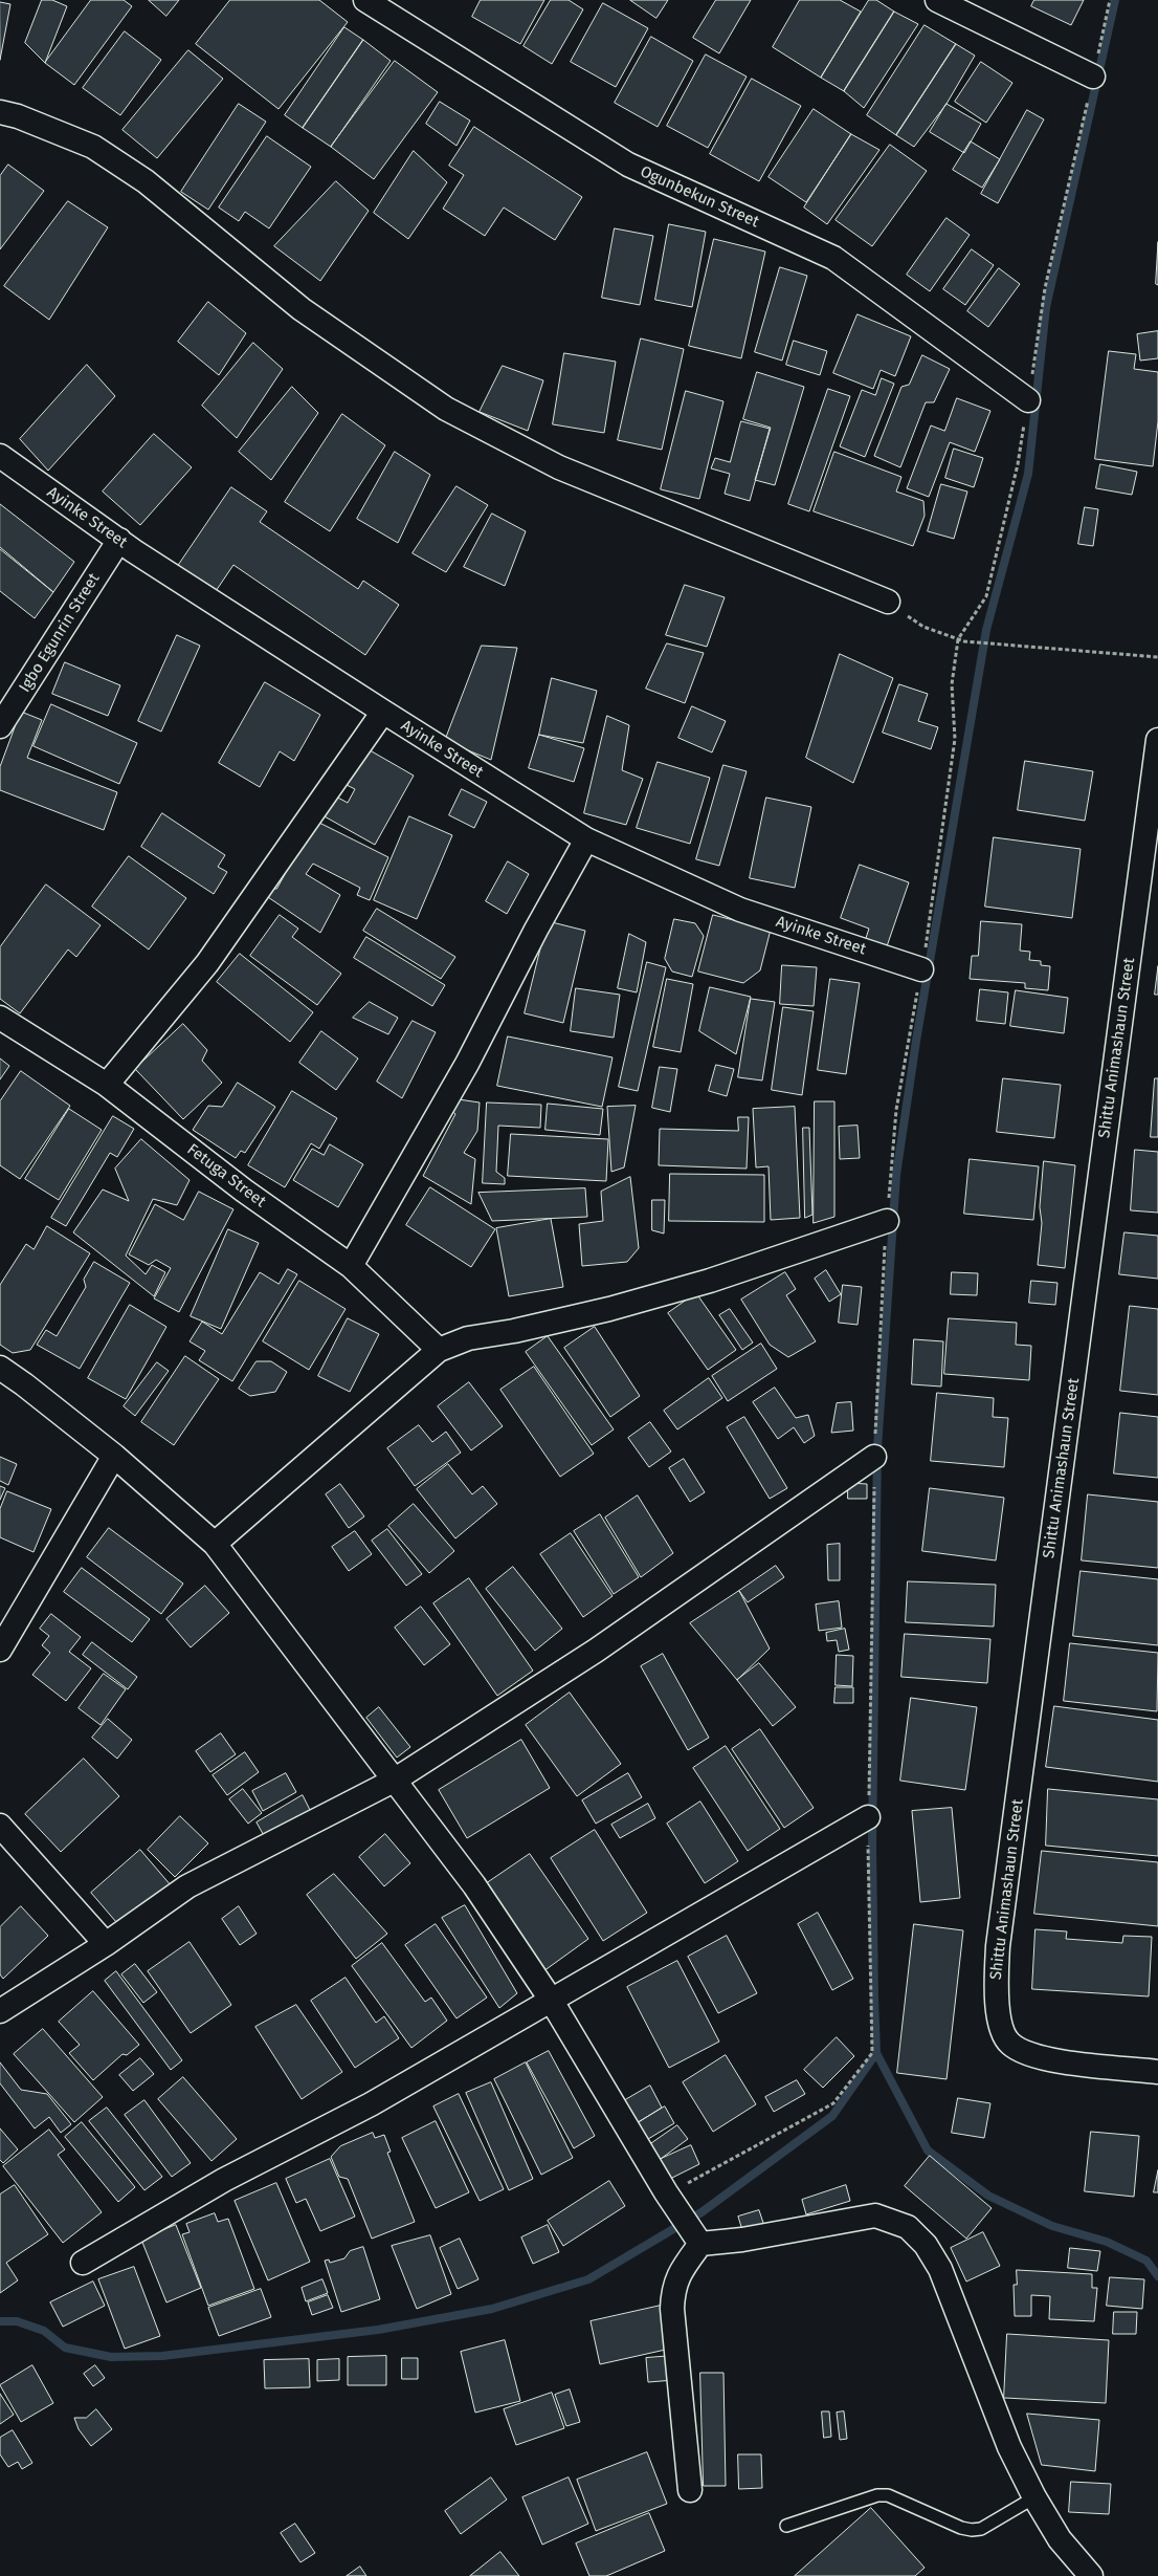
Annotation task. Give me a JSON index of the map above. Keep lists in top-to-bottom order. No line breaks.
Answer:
{"streets":{"street":["Ogunbekun Street","Ayinke Street","Igbo Egunrin Street","Shittu Animashaun Street","Fetuga Street"]},"crossings":[["Ayinke Street","Igbo Egunrin Street"]]}
